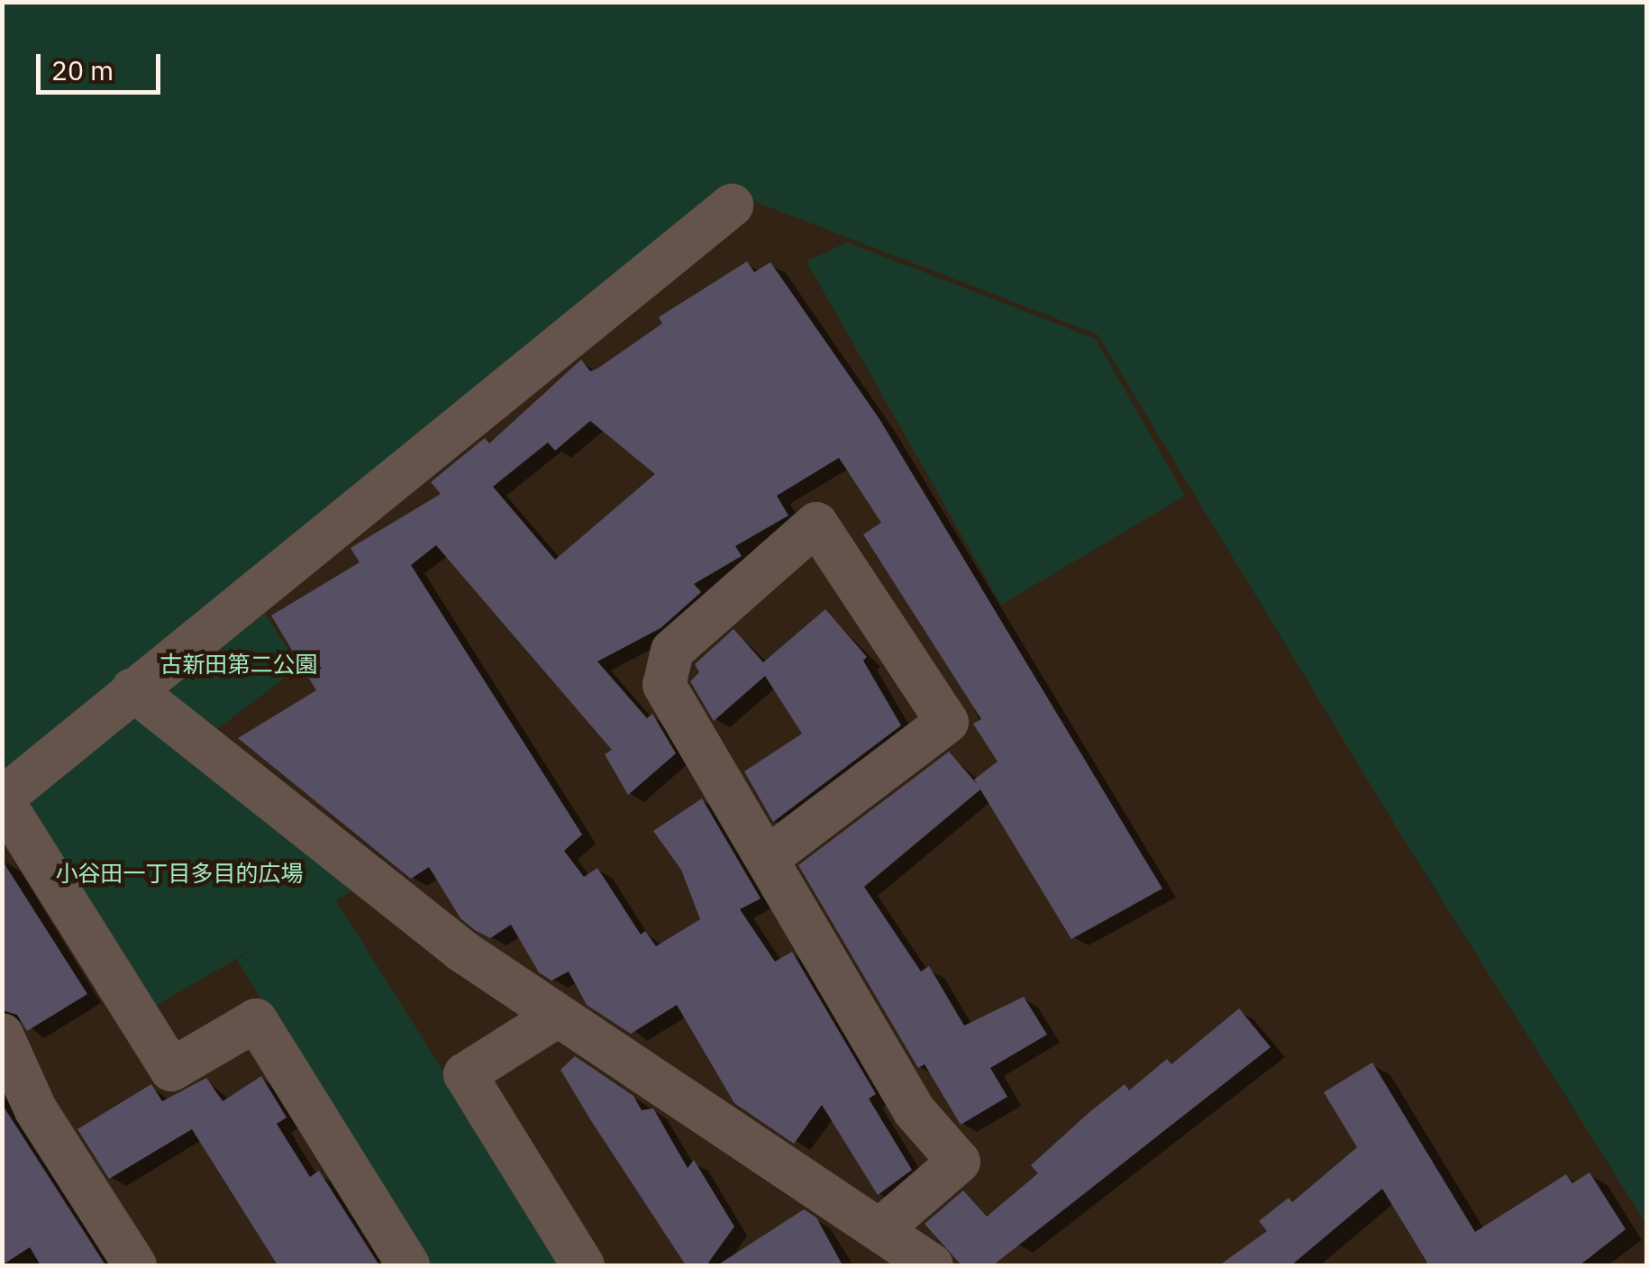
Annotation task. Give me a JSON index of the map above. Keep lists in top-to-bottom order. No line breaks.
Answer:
{"parks":["古新田第二公園","小谷田一丁目多目的広場"],"scale_bar":"20 m"}
